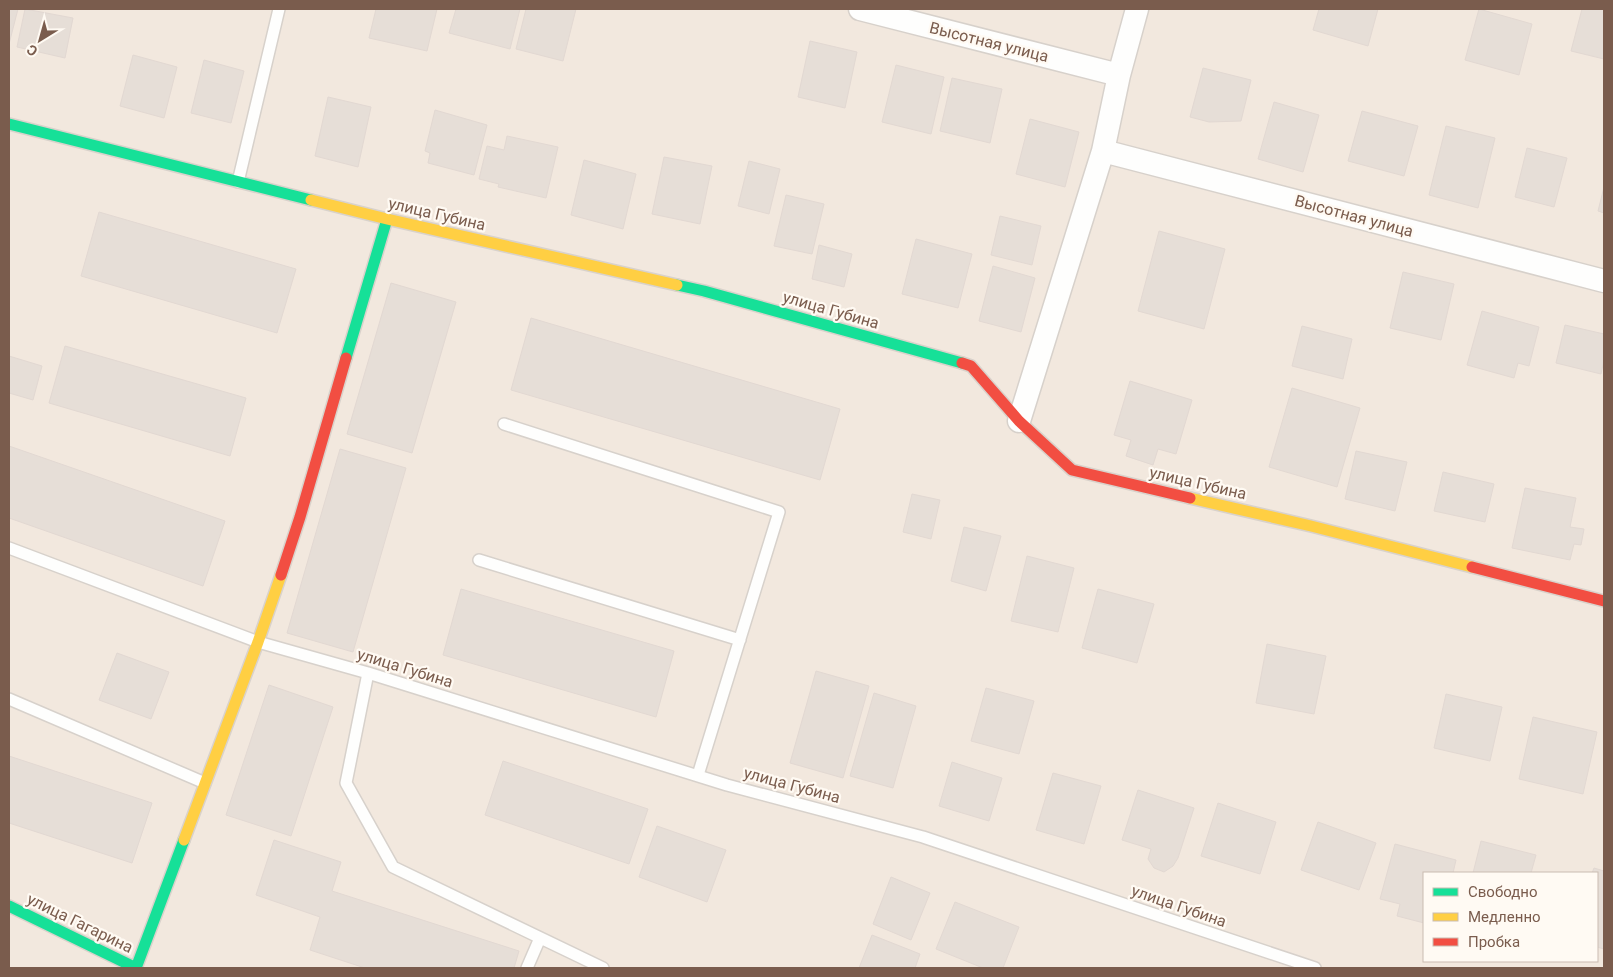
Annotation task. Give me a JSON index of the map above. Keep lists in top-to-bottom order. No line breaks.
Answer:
{"streets":{"street":["Высотная улица","улица Губина","улица Гагарина"]},"legend":["Свободно","Медленно","Пробка"],"north":"bottom left"}
